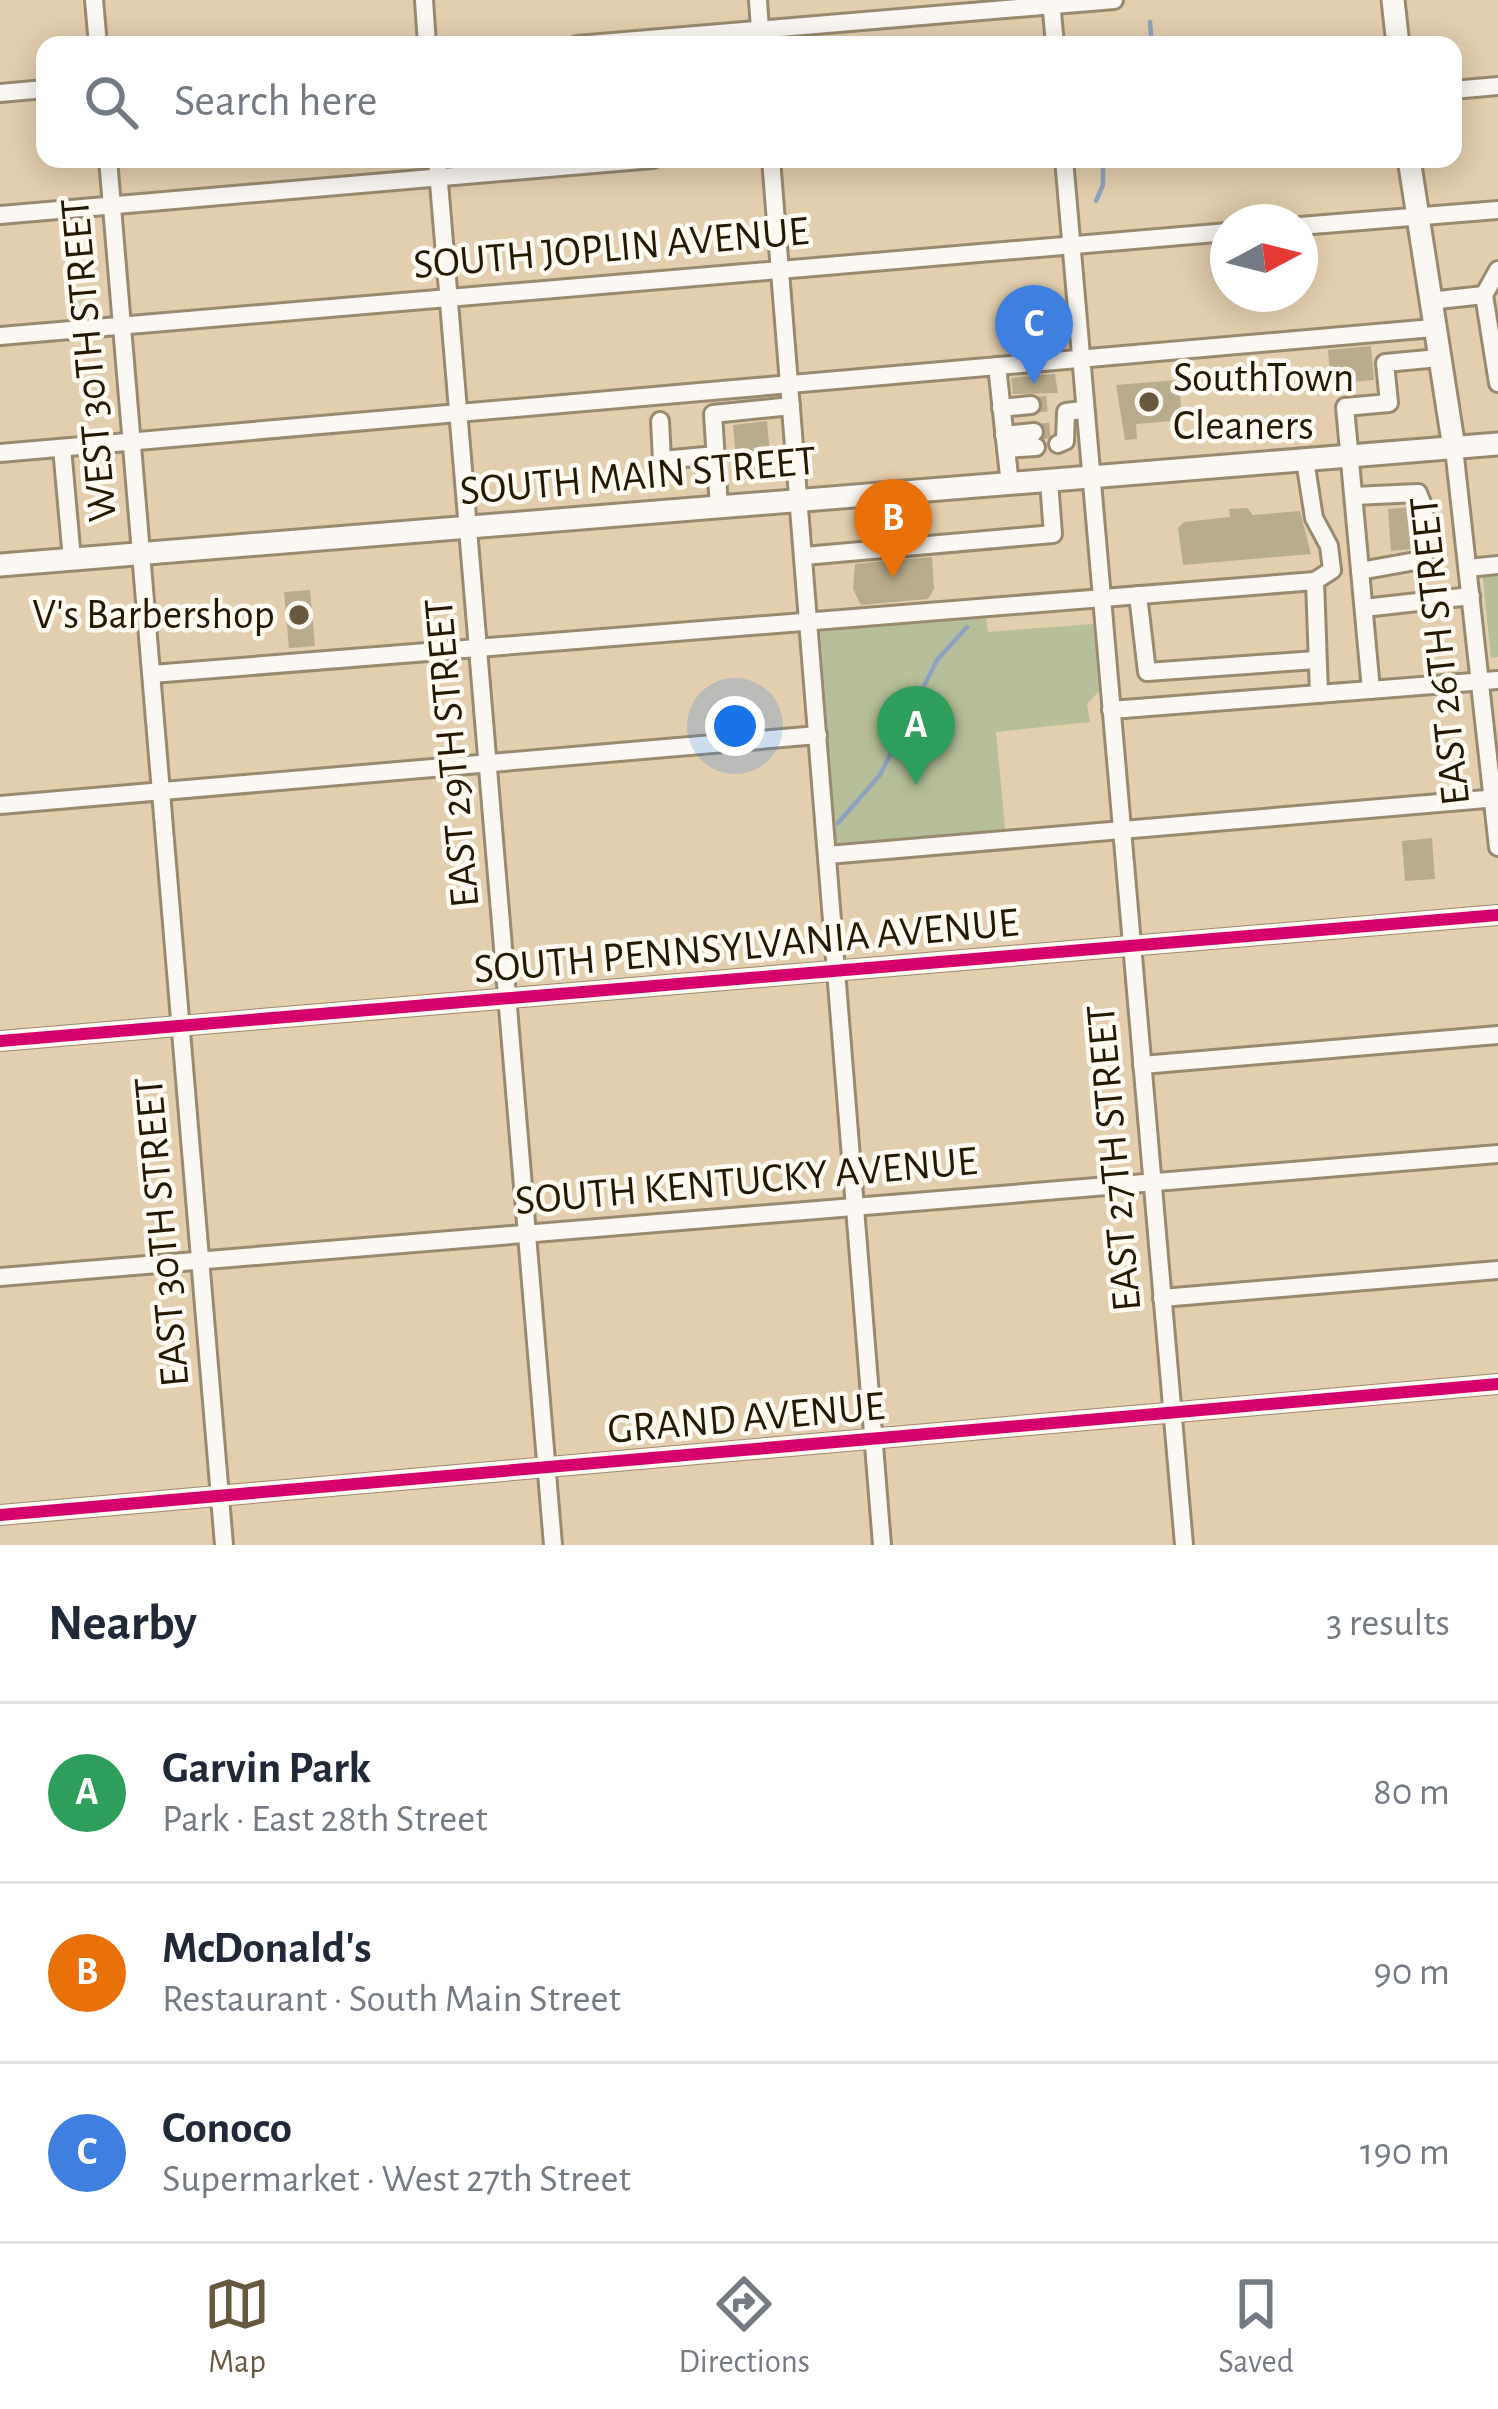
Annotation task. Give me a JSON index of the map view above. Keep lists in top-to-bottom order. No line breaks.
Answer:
{"streets":{"main road":["SOUTH MAIN STREET"],"street":["SOUTH JOPLIN AVENUE","WEST 30TH STREET","EAST 26TH STREET","EAST 29TH STREET","SOUTH PENNSYLVANIA AVENUE","EAST 27TH STREET","SOUTH KENTUCKY AVENUE","EAST 30TH STREET","GRAND AVENUE"]},"crossings":[["SOUTH JOPLIN AVENUE","WEST 30TH STREET"],["SOUTH JOPLIN AVENUE","EAST 29TH STREET"],["SOUTH JOPLIN AVENUE","EAST 27TH STREET"],["WEST 30TH STREET","SOUTH MAIN STREET"],["WEST 30TH STREET","EAST 30TH STREET"],["SOUTH MAIN STREET","EAST 26TH STREET"],["SOUTH MAIN STREET","EAST 29TH STREET"],["SOUTH MAIN STREET","EAST 27TH STREET"],["SOUTH MAIN STREET","EAST 30TH STREET"],["EAST 29TH STREET","SOUTH PENNSYLVANIA AVENUE"],["EAST 29TH STREET","SOUTH KENTUCKY AVENUE"],["EAST 29TH STREET","GRAND AVENUE"],["SOUTH PENNSYLVANIA AVENUE","EAST 27TH STREET"],["SOUTH PENNSYLVANIA AVENUE","EAST 30TH STREET"],["EAST 27TH STREET","SOUTH KENTUCKY AVENUE"],["EAST 27TH STREET","GRAND AVENUE"],["SOUTH KENTUCKY AVENUE","EAST 30TH STREET"],["EAST 30TH STREET","GRAND AVENUE"]],"places":["SouthTown Cleaners","V's Barbershop"],"north":"right","page":{"search":"Search here","pins":["C","B","A"],"heading":["Nearby","3 results"],"list":[{"mark":"A","name":"Garvin Park","note":"Park · East 28th Street","value":"80 m"},{"mark":"B","name":"McDonald's","note":"Restaurant · South Main Street","value":"90 m"},{"mark":"C","name":"Conoco","note":"Supermarket · West 27th Street","value":"190 m"}],"nav":["Map","Directions","Saved"]}}
